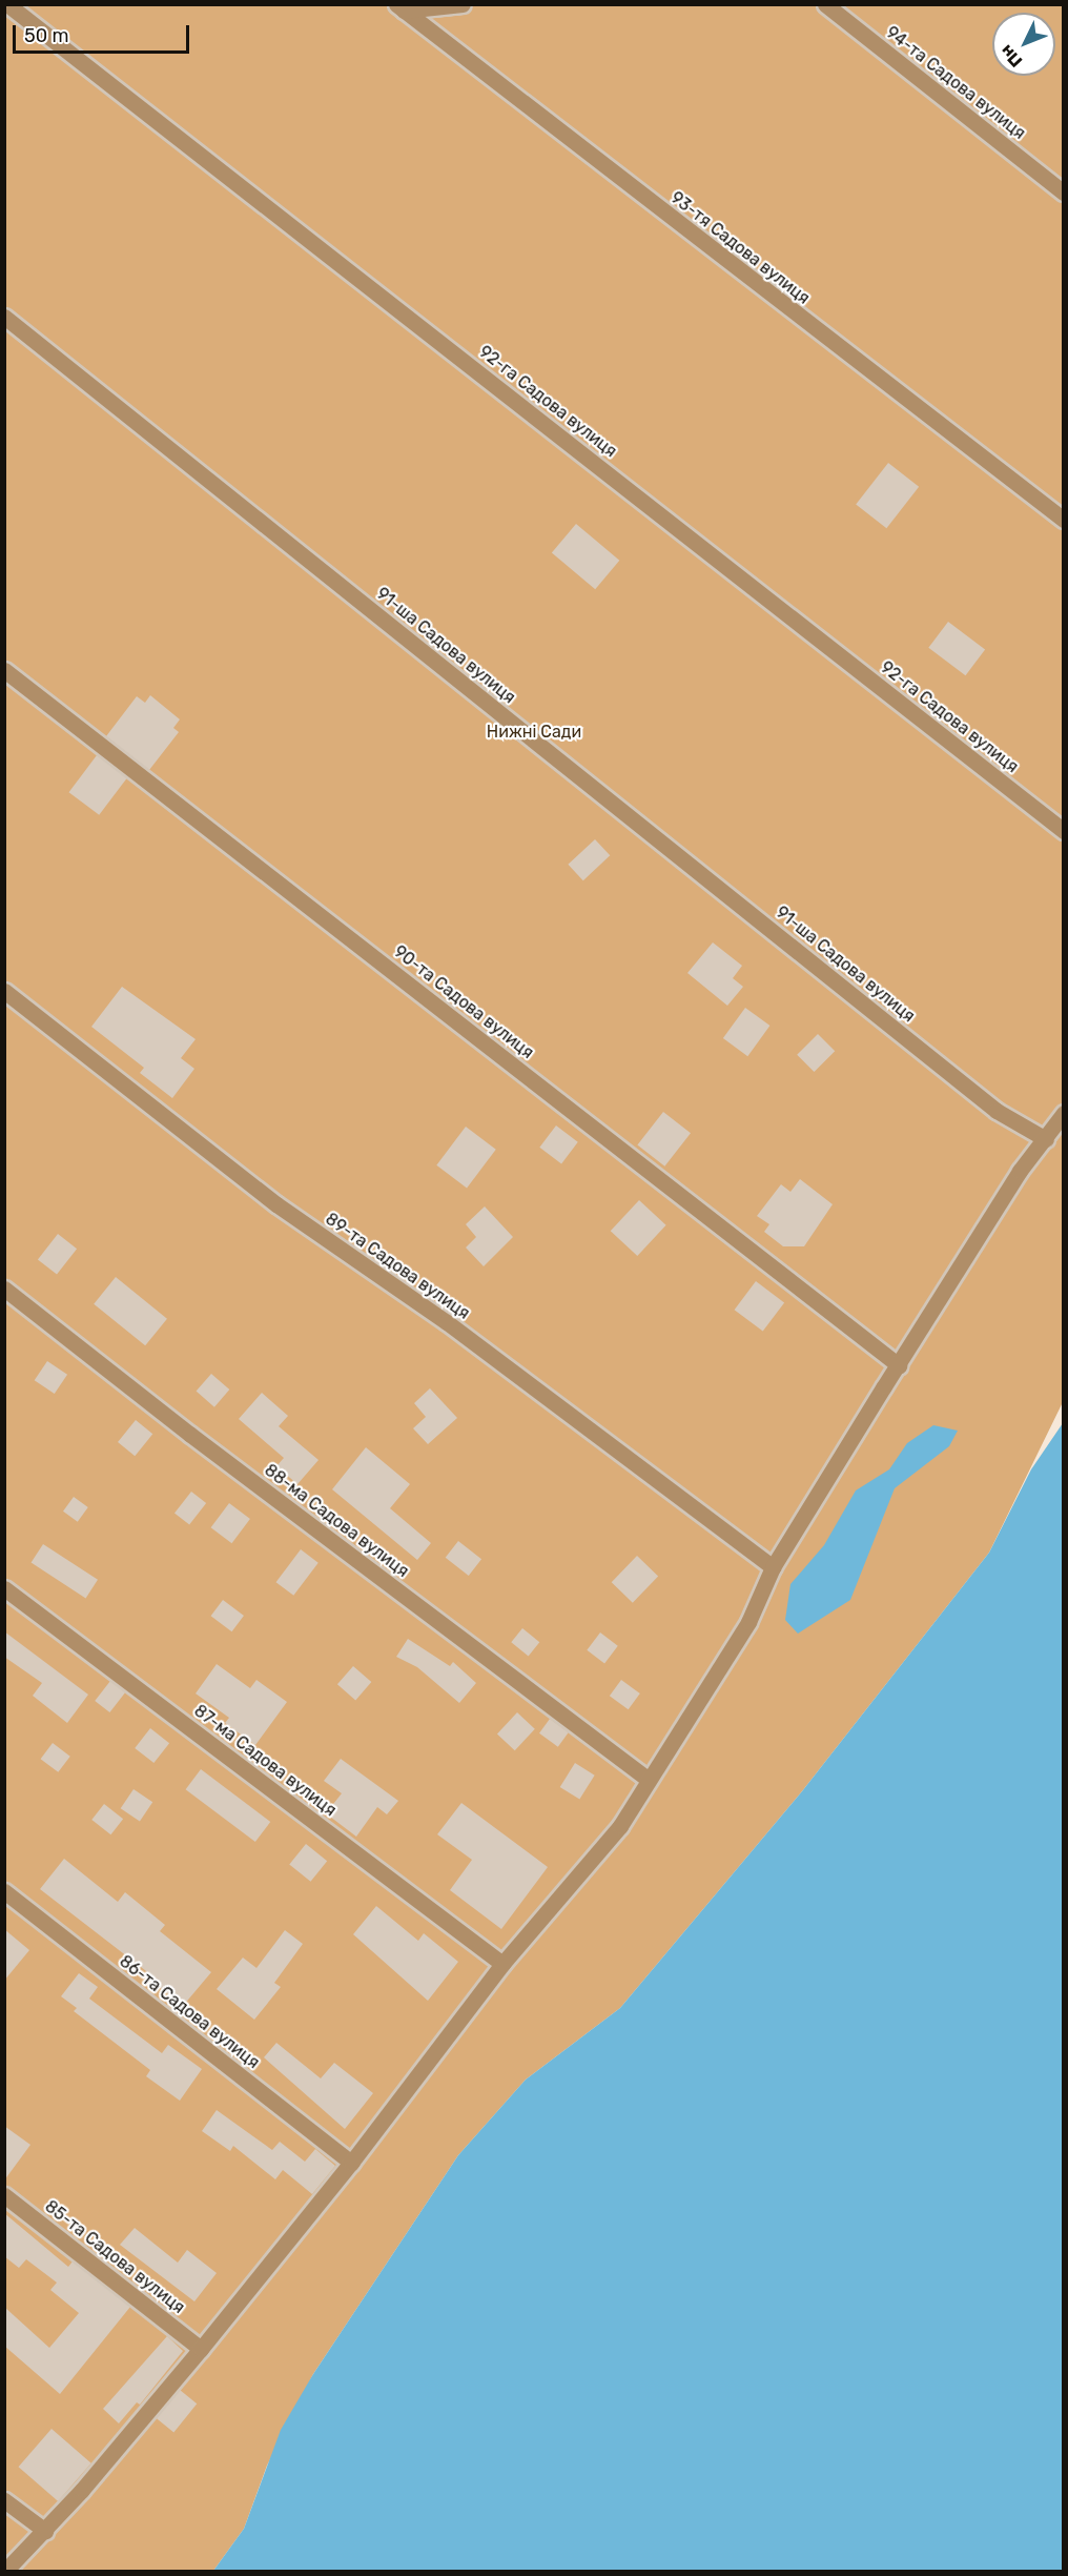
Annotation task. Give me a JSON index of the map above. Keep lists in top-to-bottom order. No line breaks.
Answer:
{"streets":{"street":["94-та Садова вулиця","93-тя Садова вулиця","92-га Садова вулиця","91-ша Садова вулиця","90-та Садова вулиця","89-та Садова вулиця","88-ма Садова вулиця","87-ма Садова вулиця","86-та Садова вулиця","85-та Садова вулиця"]},"parks":["Нижні Сади"],"scale_bar":"50 m","north":"bottom left"}
